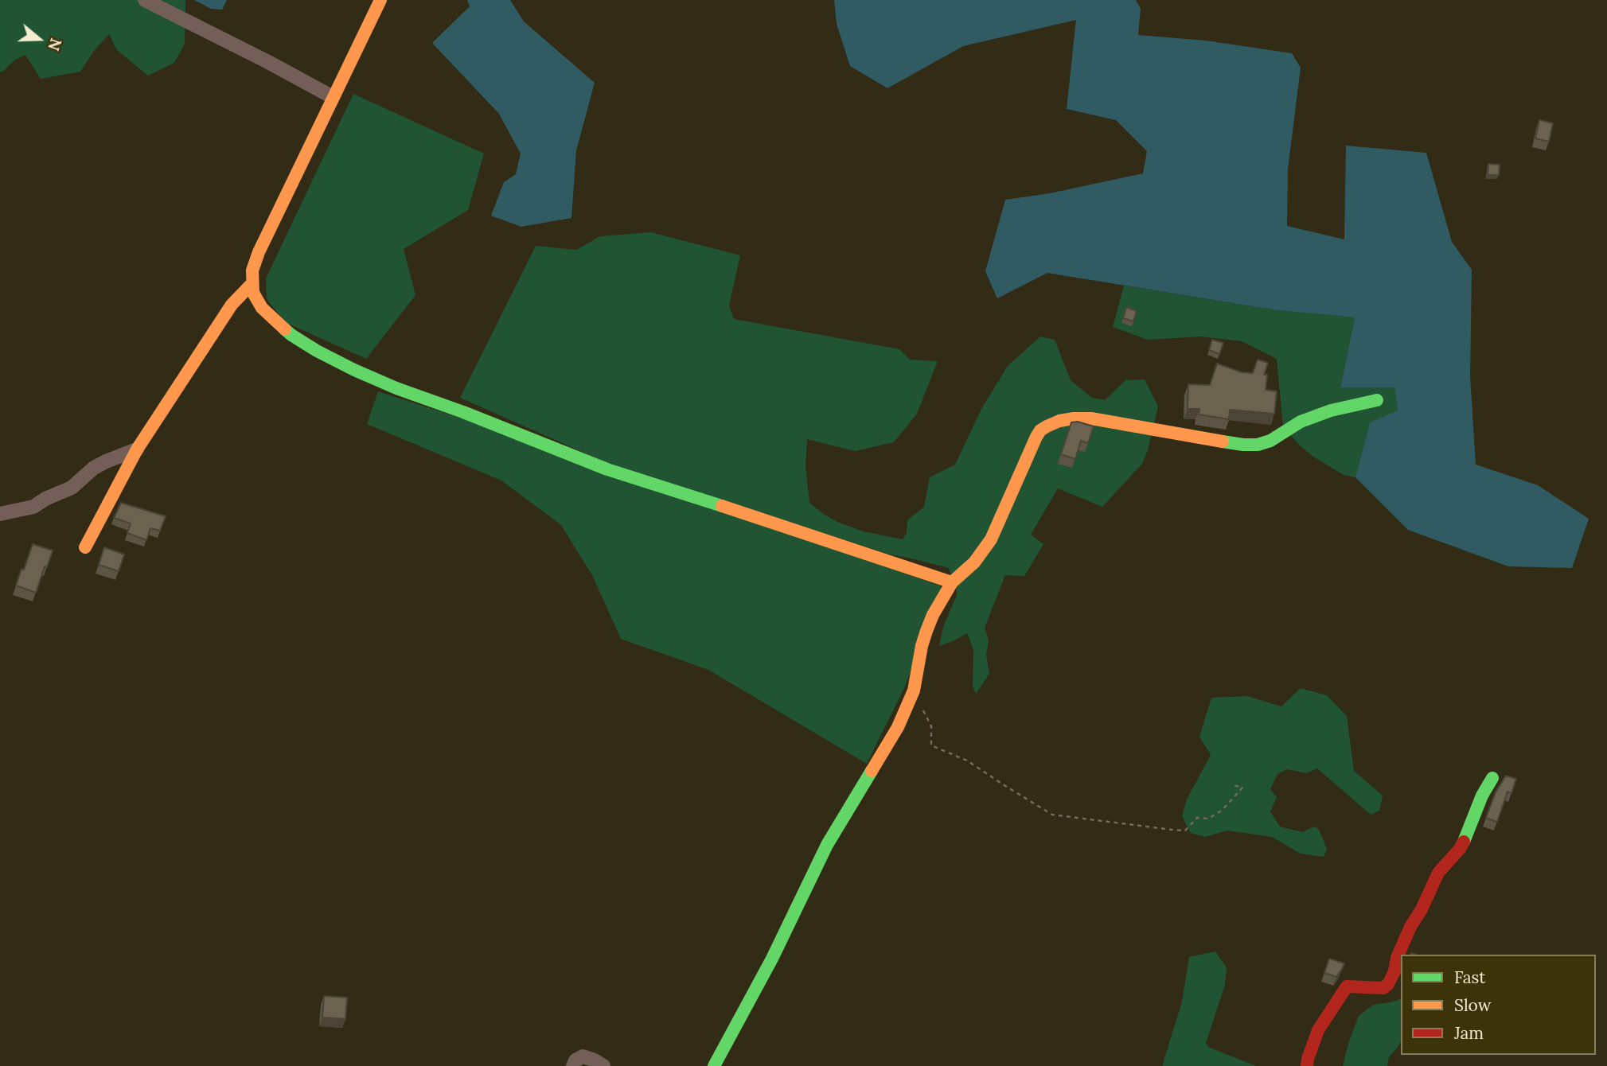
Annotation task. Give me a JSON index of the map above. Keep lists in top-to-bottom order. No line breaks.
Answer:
{"legend":["Fast","Slow","Jam"],"north":"right"}
